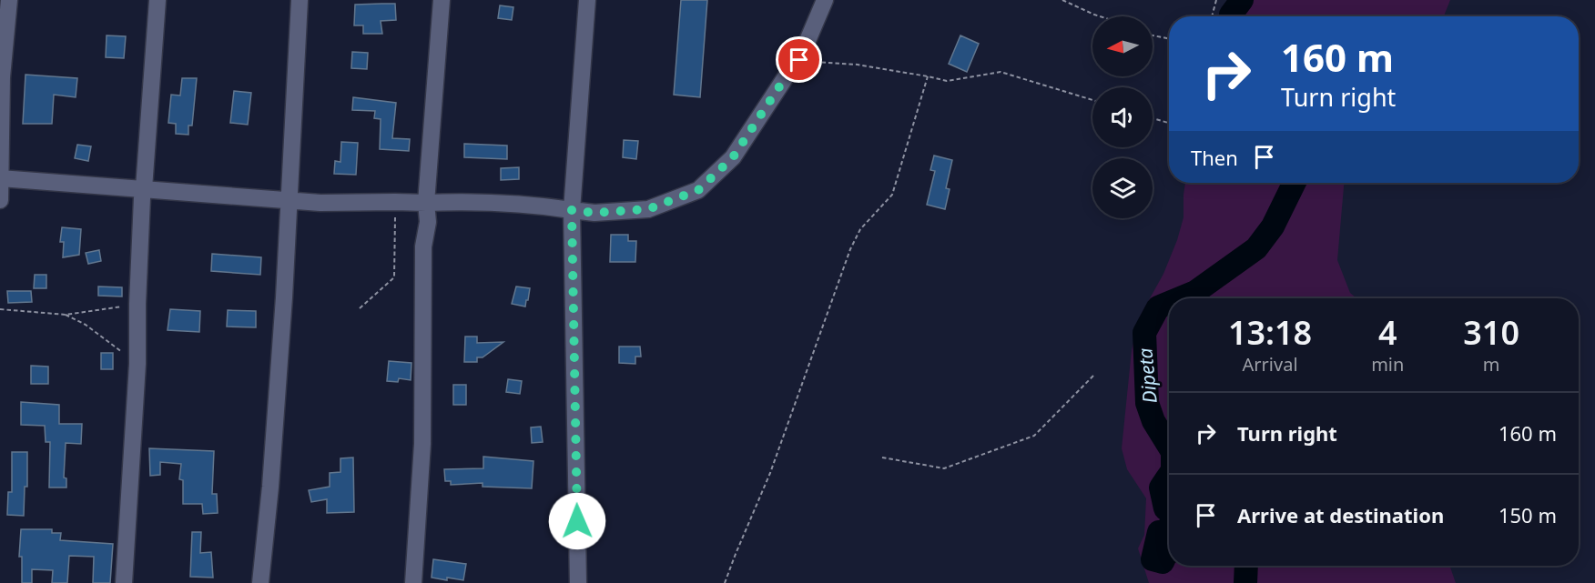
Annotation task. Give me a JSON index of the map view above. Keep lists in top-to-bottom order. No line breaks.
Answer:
{"water":["Dipeta"],"north":"left","page":{"turn":["160 m","Turn right"],"then":"Then","eta":["13:18","Arrival","4","min","310","m"],"list":[{"name":"Turn right","value":"160 m"},{"name":"Arrive at destination","value":"150 m"}]}}
